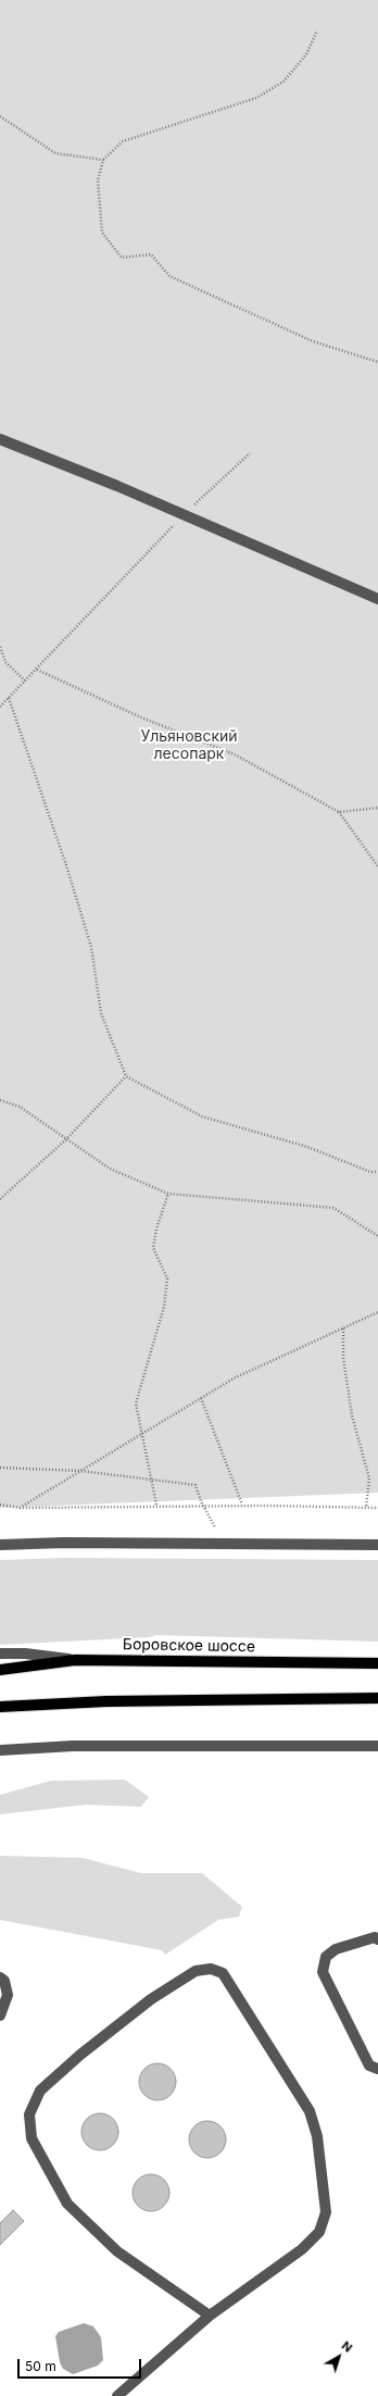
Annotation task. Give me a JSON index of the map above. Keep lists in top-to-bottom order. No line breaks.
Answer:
{"streets":{"main road":["Боровское шоссе"]},"parks":["Ульяновский лесопарк"],"scale_bar":"50 m","north":"top right"}
